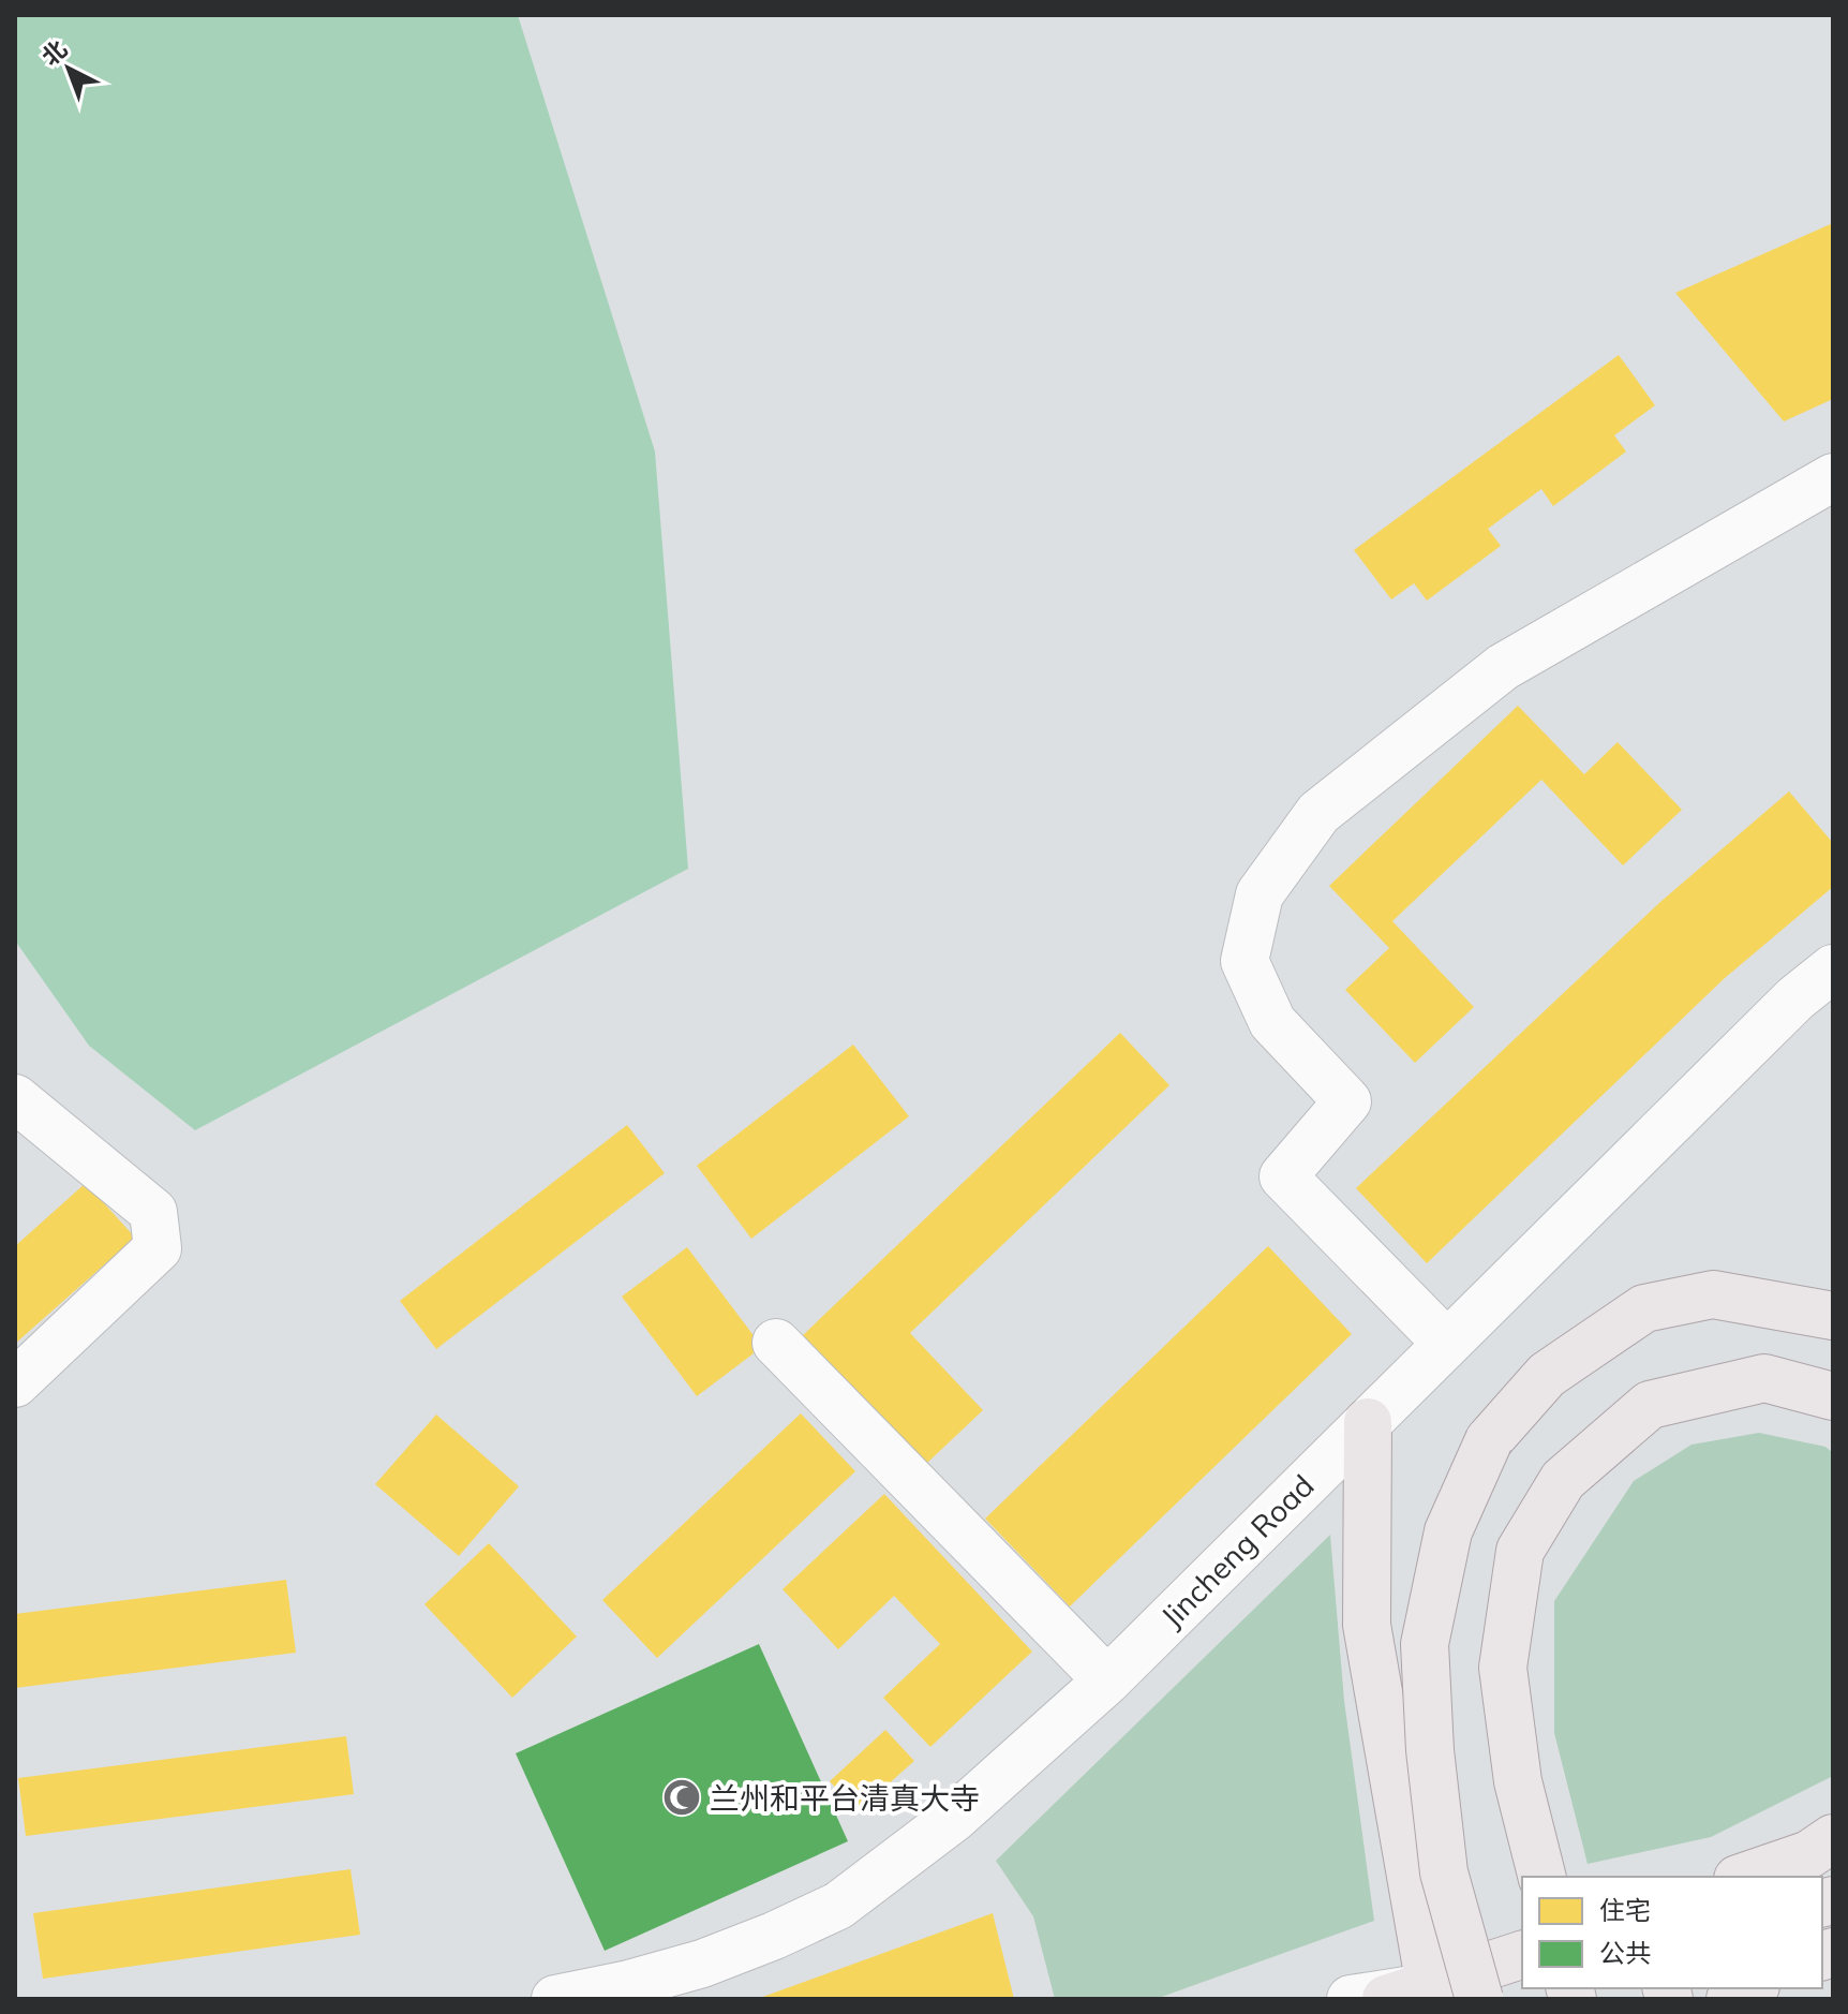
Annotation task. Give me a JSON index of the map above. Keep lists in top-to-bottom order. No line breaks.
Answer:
{"streets":{"street":["Jincheng Road"]},"places":{"mosque":["兰州和平台清真大寺"]},"legend":["住宅","公共"],"north":"top left"}
